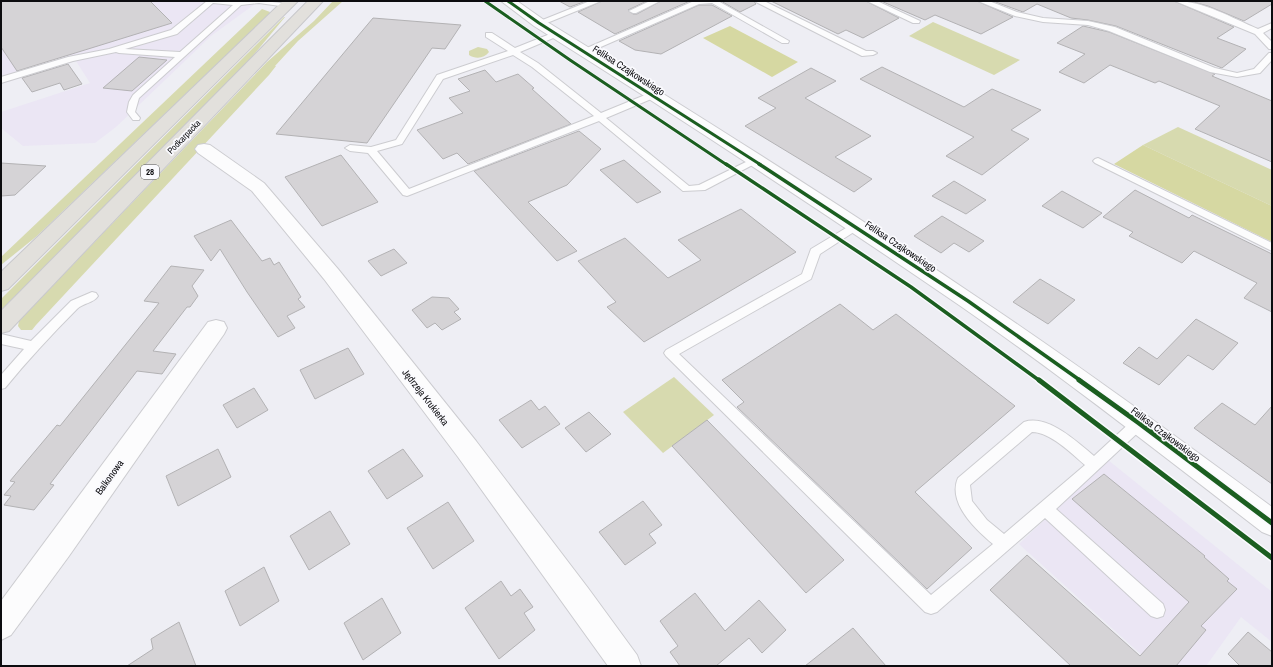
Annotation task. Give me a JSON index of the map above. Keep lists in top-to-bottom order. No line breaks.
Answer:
{"streets":{"main road":["Podkarpacka","28"],"street":["Feliksa Czajkowskiego","Jędrzeja Krukierka","Balkonowa"]}}
